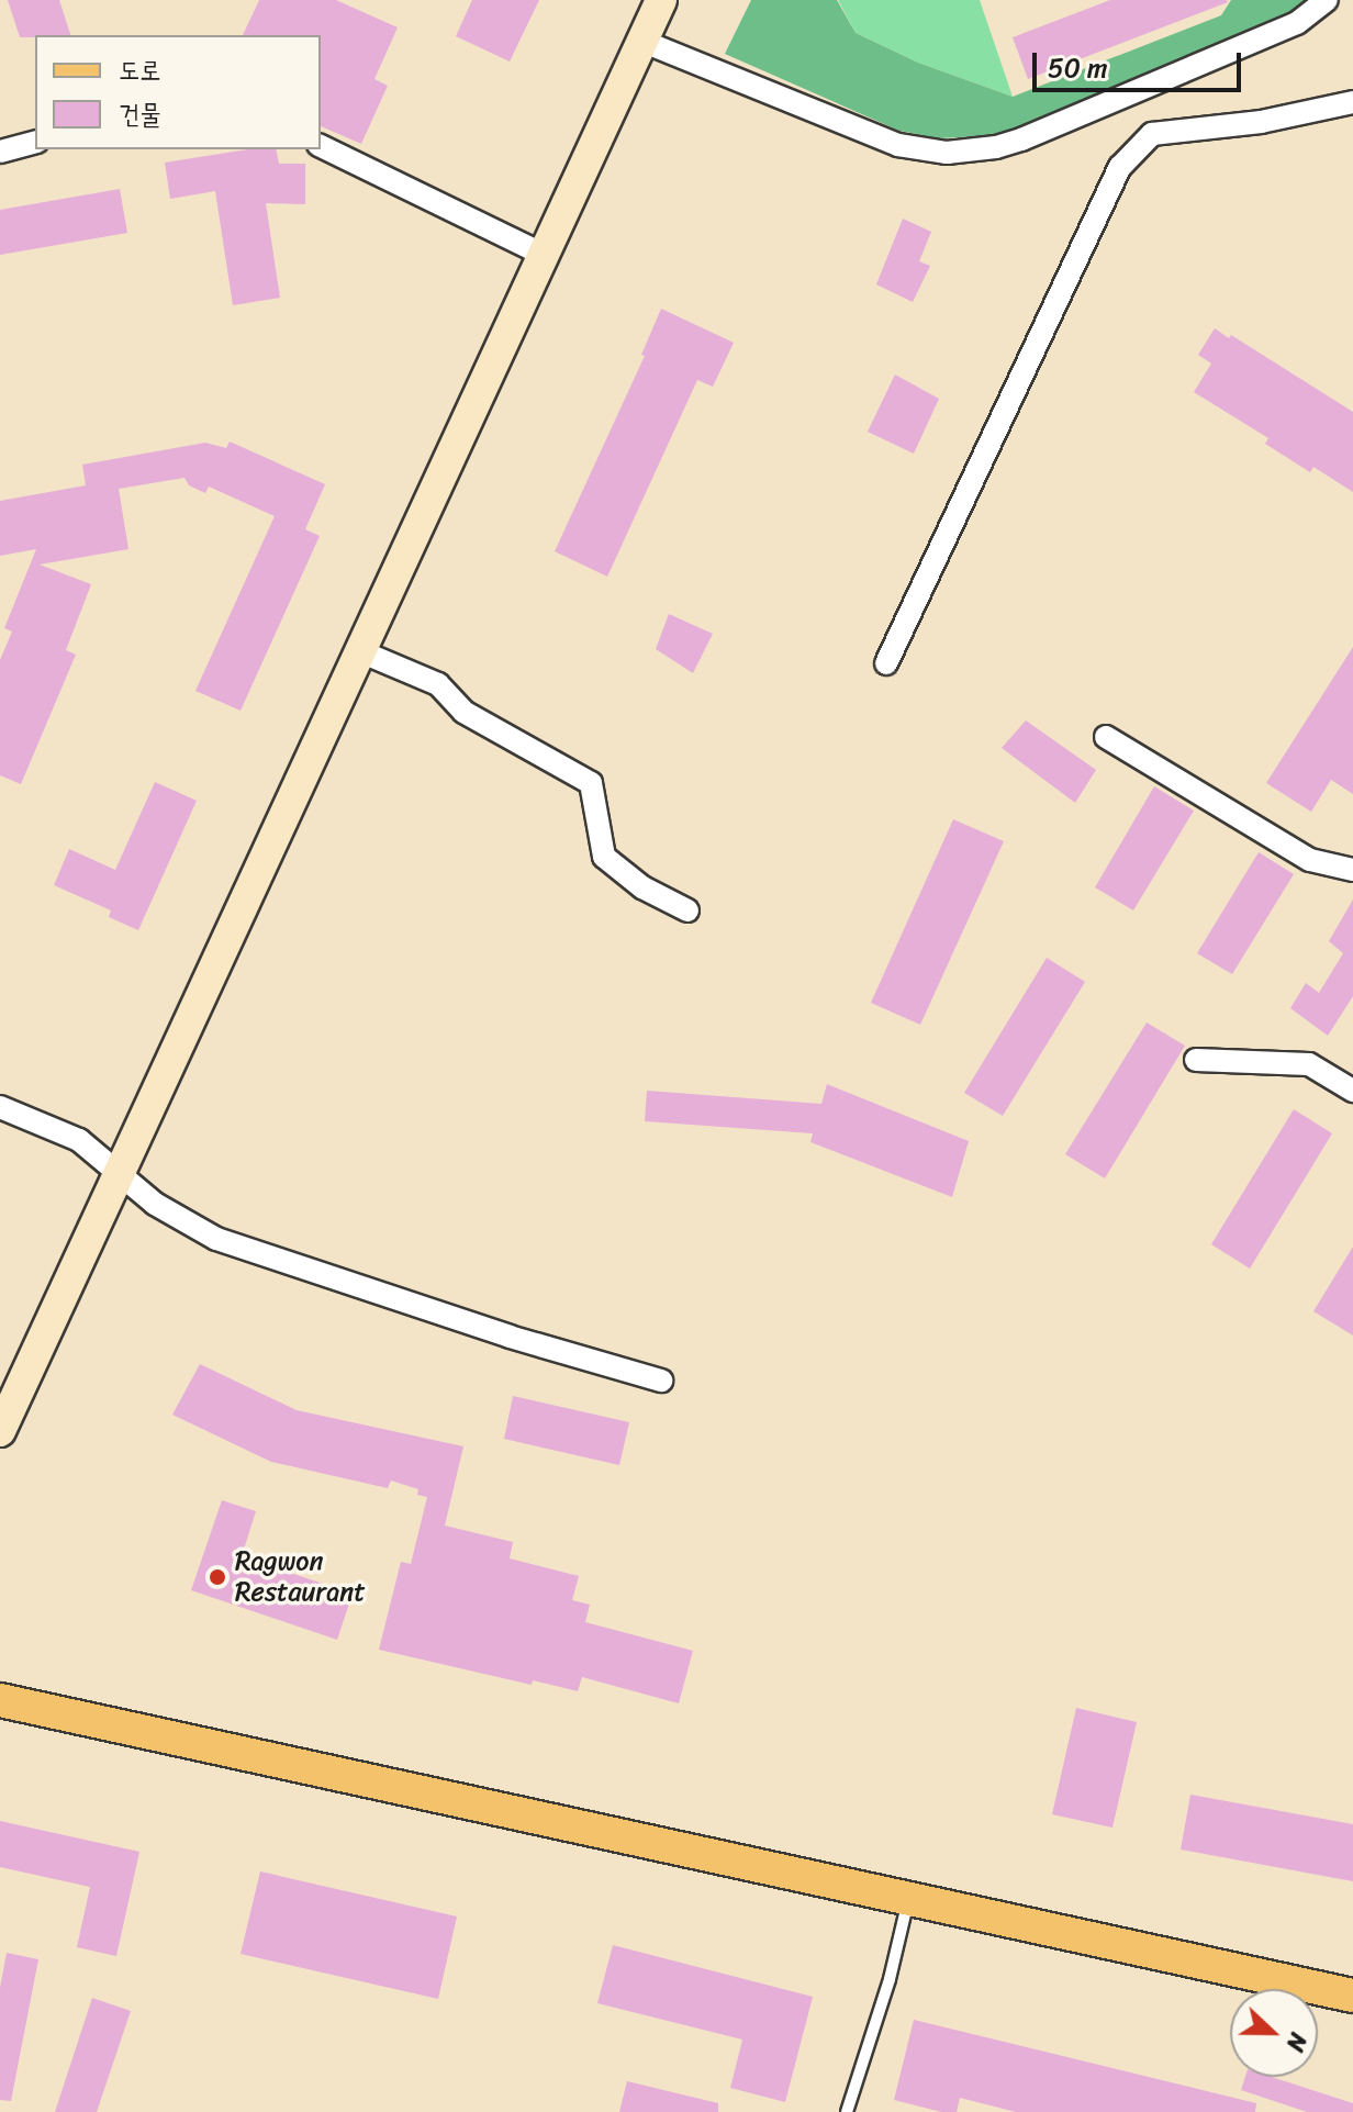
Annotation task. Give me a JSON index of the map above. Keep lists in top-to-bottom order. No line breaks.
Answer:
{"places":["Ragwon Restaurant"],"legend":["도로","건물"],"scale_bar":"50 m","north":"right"}
